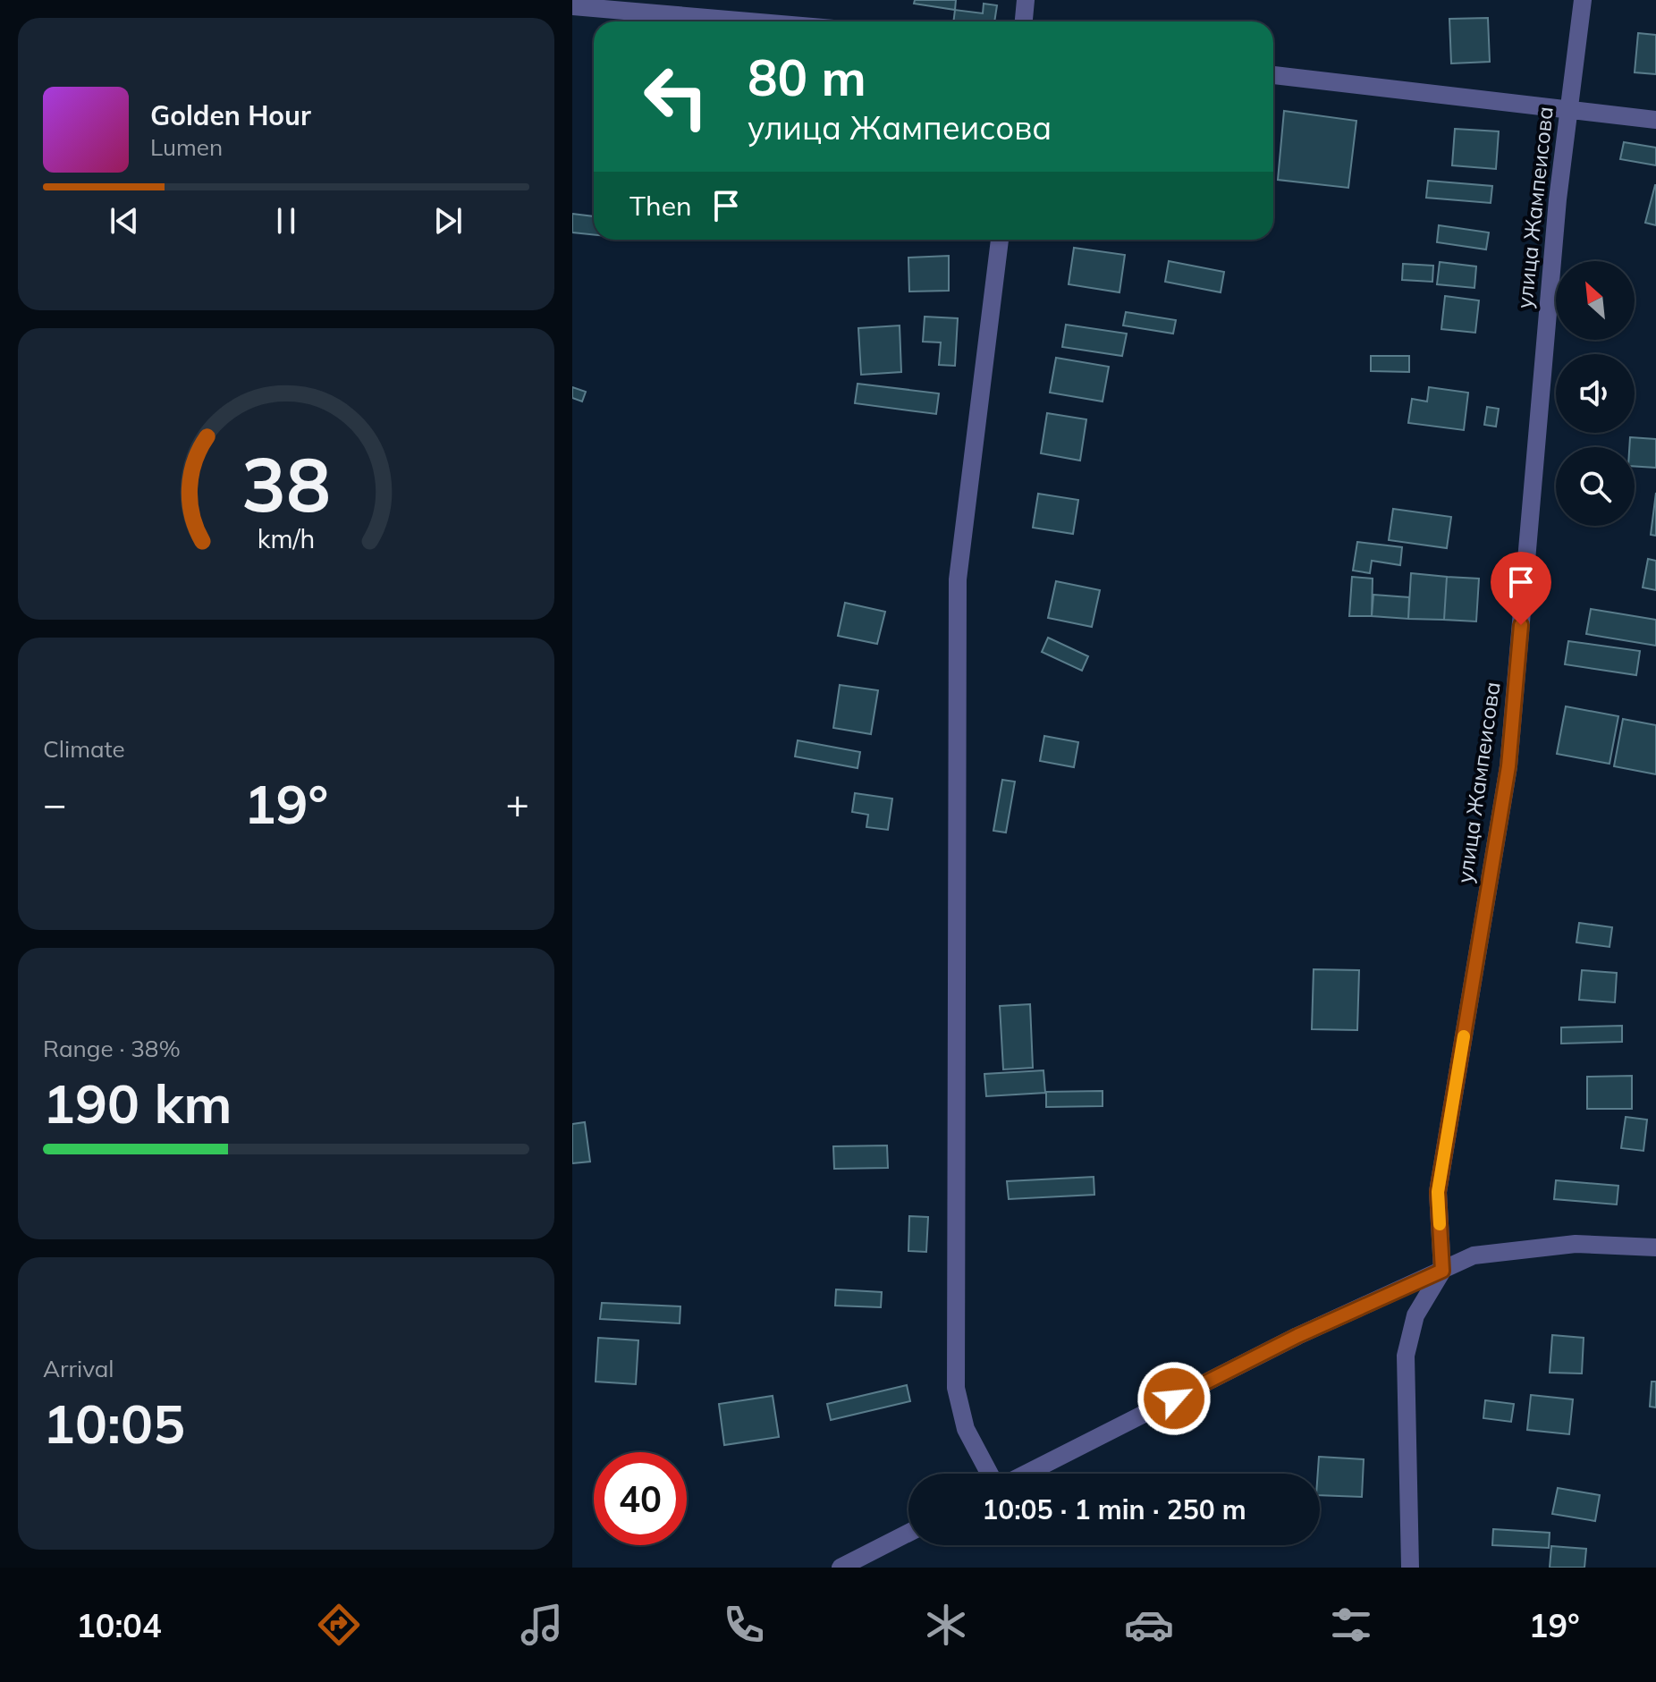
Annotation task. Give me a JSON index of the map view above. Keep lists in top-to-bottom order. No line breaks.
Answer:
{"streets":{"street":["улица Жампеисова"]},"north":"top left","page":{"turn":["80 m","улица Жампеисова"],"song":["Golden Hour","Lumen"],"then":"Then","tile":["Climate",["Range · 38%","190 km"],["Arrival","10:05"]],"heat":["−","19°","+"],"limit":"40","trip":"10:05 · 1 min · 250 m","tabs":["10:04","19°"],"gauge":["38","km/h"]}}
